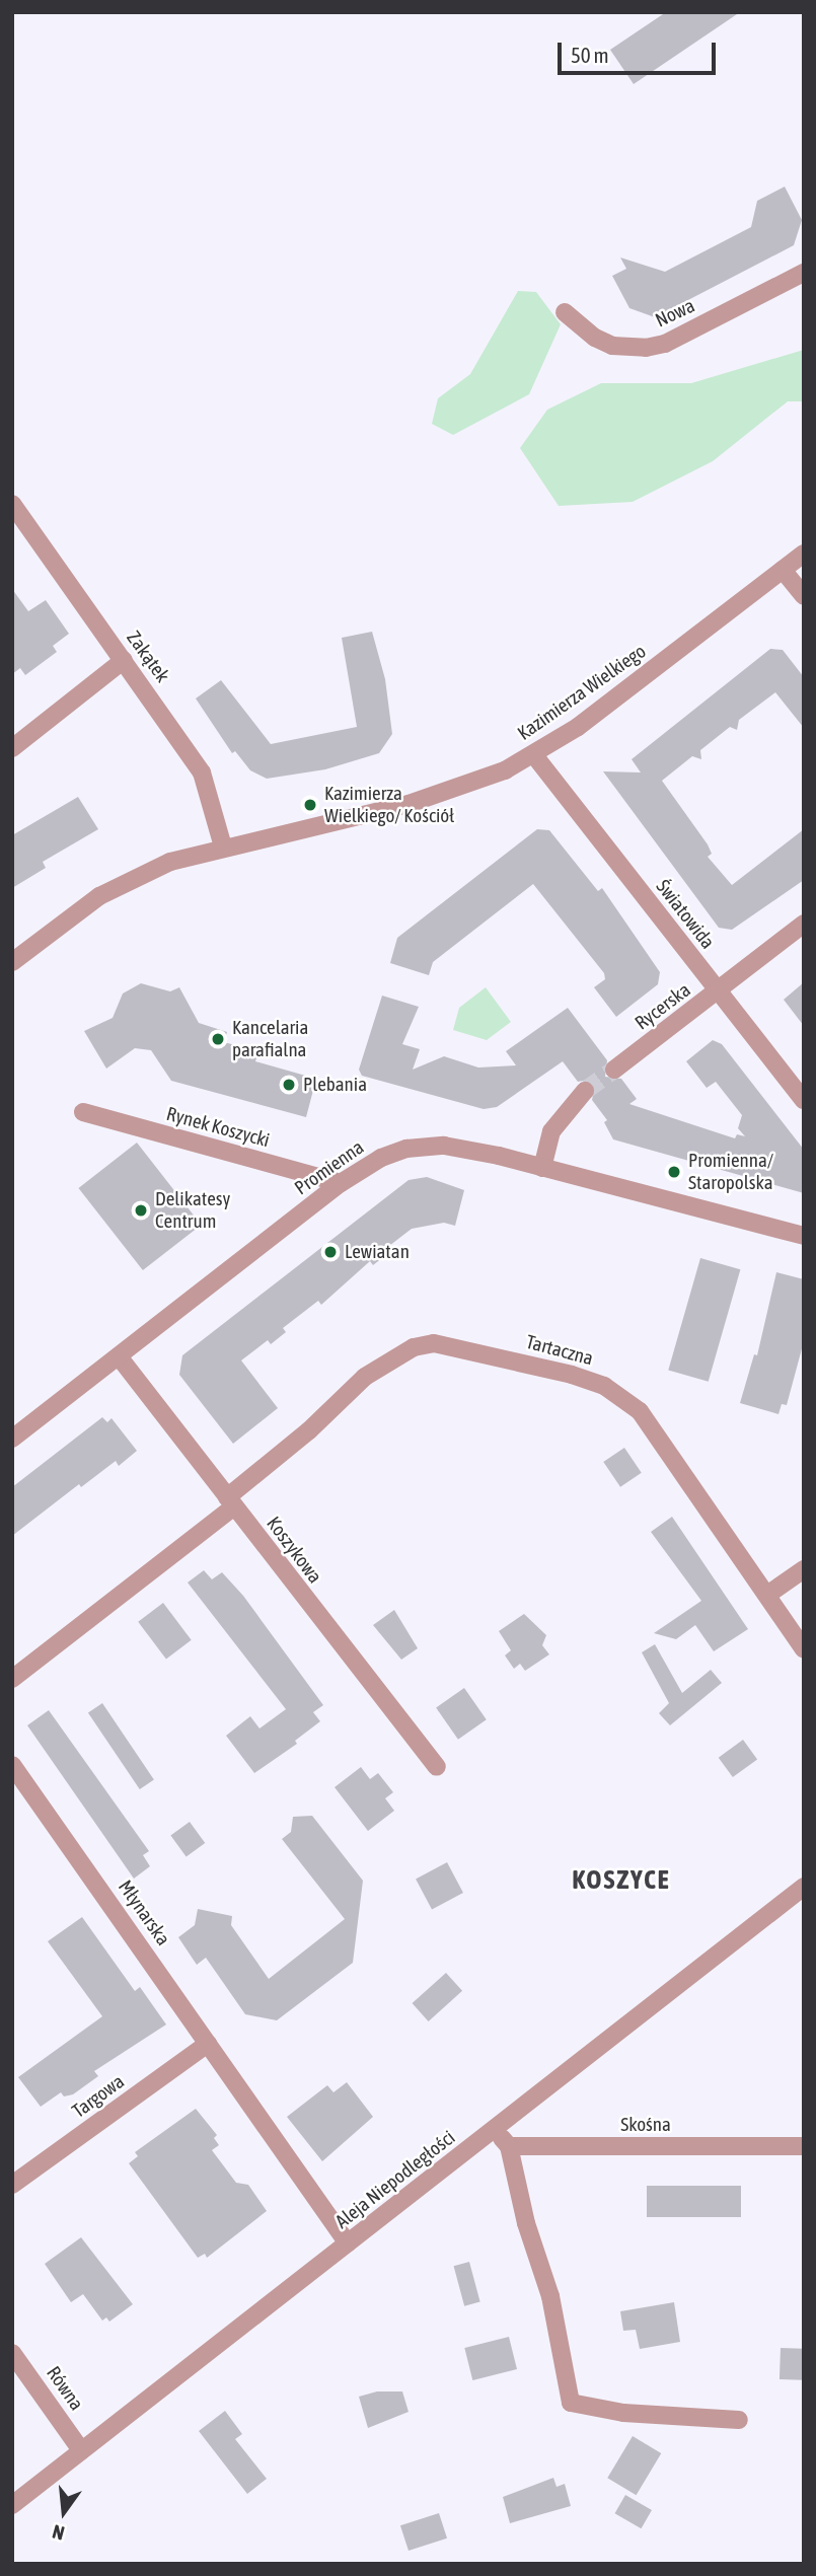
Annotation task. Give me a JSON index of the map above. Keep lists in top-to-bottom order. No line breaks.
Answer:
{"streets":{"street":["Nowa","Zakątek","Kazimierza Wielkiego","Światowida","Rycerska","Rynek Koszycki","Promienna","Tartaczna","Koszykowa","Młynarska","Targowa","Skośna","Aleja Niepodległości","Równa"]},"crossings":[["Zakątek","Kazimierza Wielkiego"],["Kazimierza Wielkiego","Światowida"],["Światowida","Rycerska"],["Rynek Koszycki","Promienna"],["Promienna","Koszykowa"],["Tartaczna","Koszykowa"],["Młynarska","Targowa"],["Młynarska","Aleja Niepodległości"],["Aleja Niepodległości","Równa"]],"districts":["KOSZYCE"],"places":["Kazimierza Wielkiego/ Kościół","Kancelaria parafialna","Plebania","Promienna/ Staropolska","Delikatesy Centrum","Lewiatan"],"scale_bar":"50 m","north":"bottom"}
